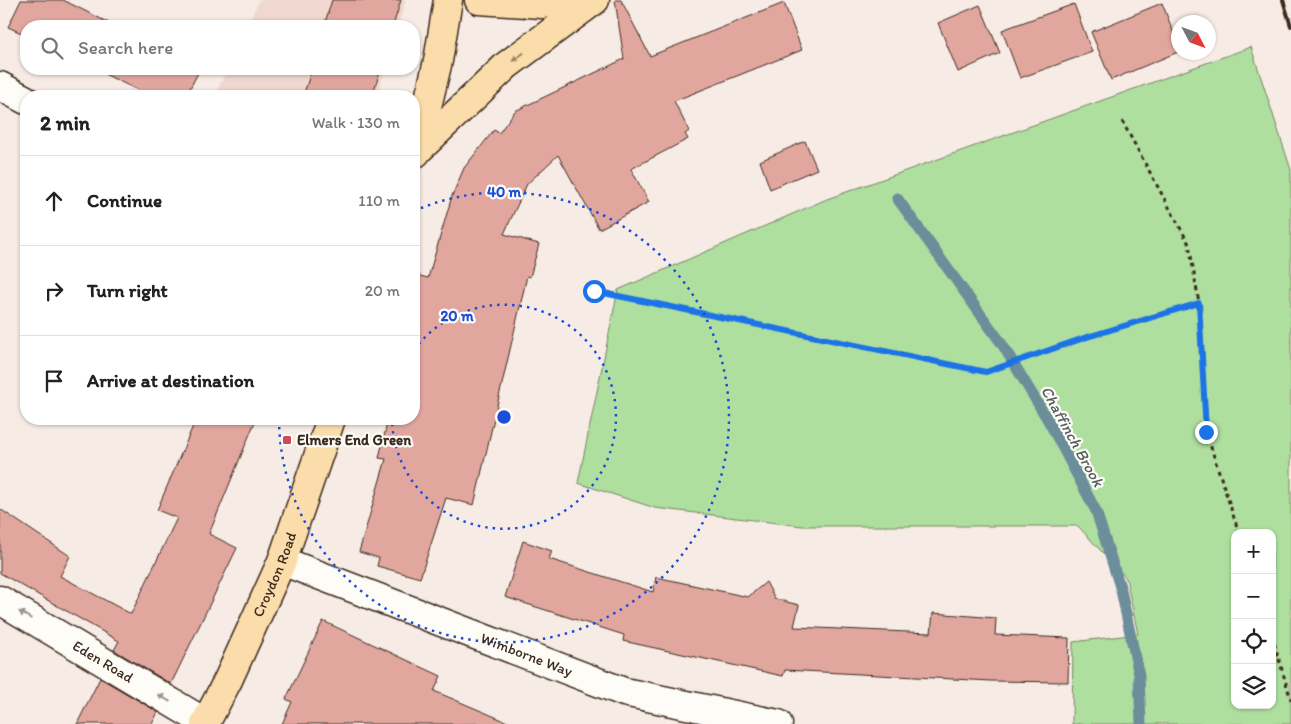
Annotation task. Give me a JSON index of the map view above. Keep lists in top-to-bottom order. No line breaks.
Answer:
{"streets":{"main road":["Croydon Road"],"street":["Wimborne Way","Eden Road"]},"crossings":[["Croydon Road","Wimborne Way"],["Croydon Road","Eden Road"]],"one_way":["Eden Road"],"water":["Chaffinch Brook"],"places":{"transit":["Elmers End Green"]},"north":"bottom right","page":{"search":"Search here","heading":["2 min","Walk · 130 m"],"list":[["Continue","110 m"],["Turn right","20 m"],"Arrive at destination"],"map_buttons":["+","−"]},"rings":["40 m","20 m"]}
